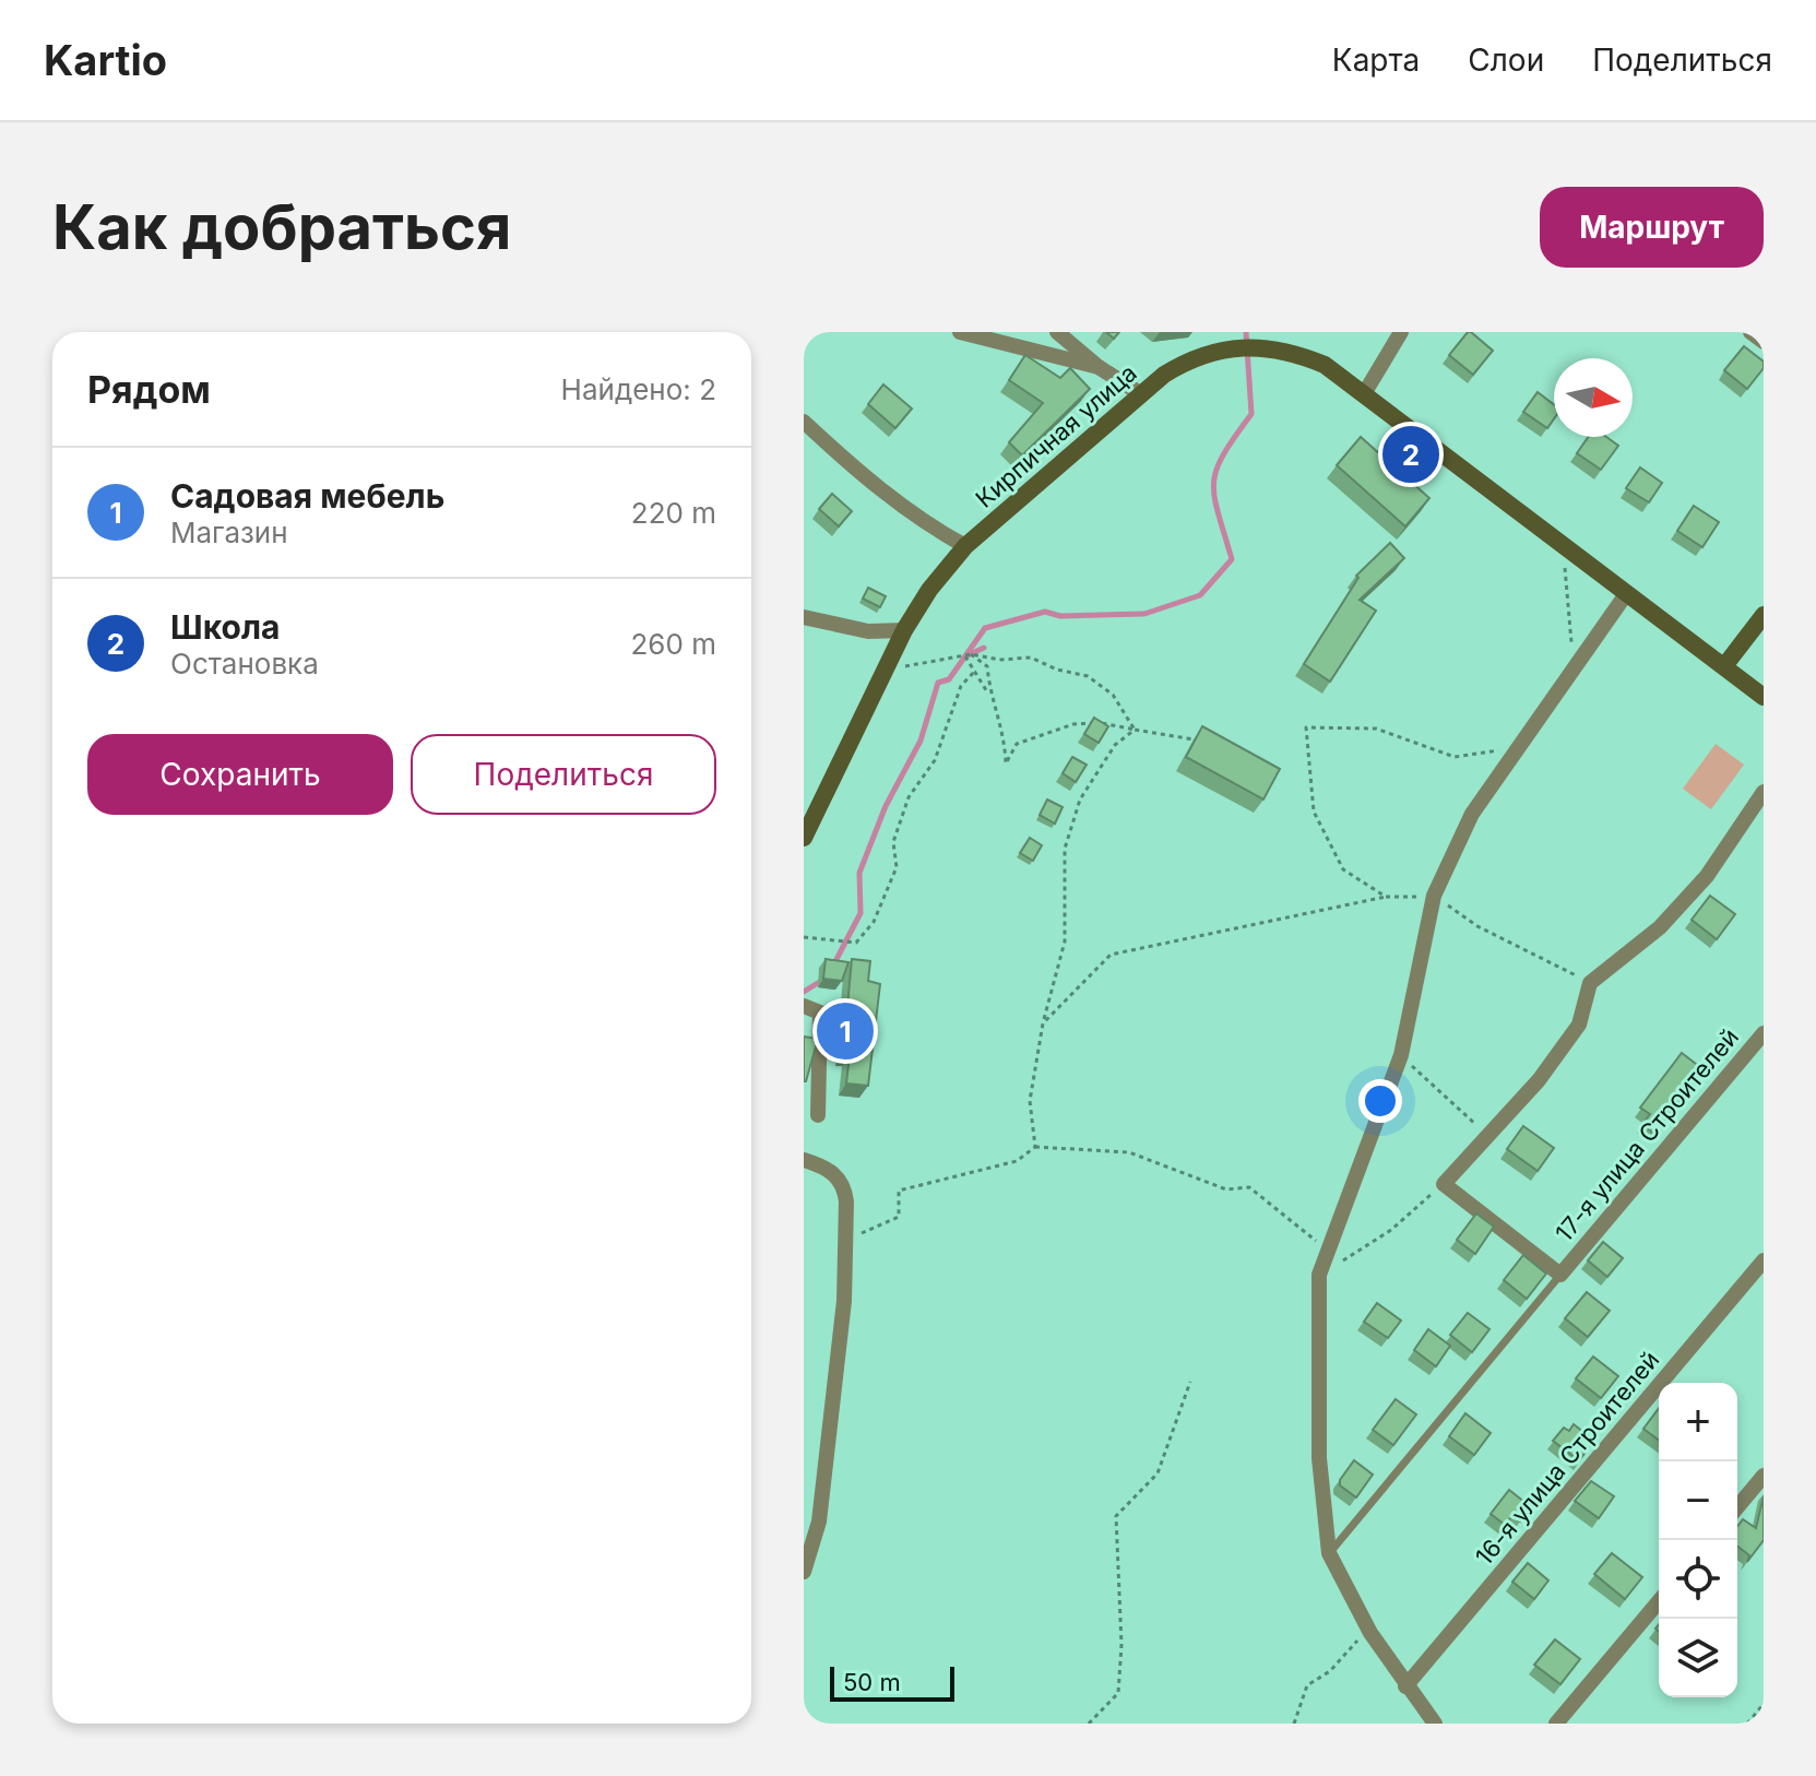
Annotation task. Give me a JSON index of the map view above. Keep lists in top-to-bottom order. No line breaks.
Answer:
{"streets":{"main road":["Кирпичная улица"],"street":["17-я улица Строителей","16-я улица Строителей"]},"scale_bar":"50 m","north":"right","page":{"header":"Kartio","nav":["Карта","Слои","Поделиться"],"buttons":["Маршрут",["Сохранить","Поделиться"]],"title":"Как добраться","heading":["Рядом","Найдено: 2"],"pins":["2","1"],"list":[{"mark":"1","name":"Садовая мебель","note":"Магазин","value":"220 m"},{"mark":"2","name":"Школа","note":"Остановка","value":"260 m"}],"map_buttons":["+","−"],"scale":"50 m"}}
